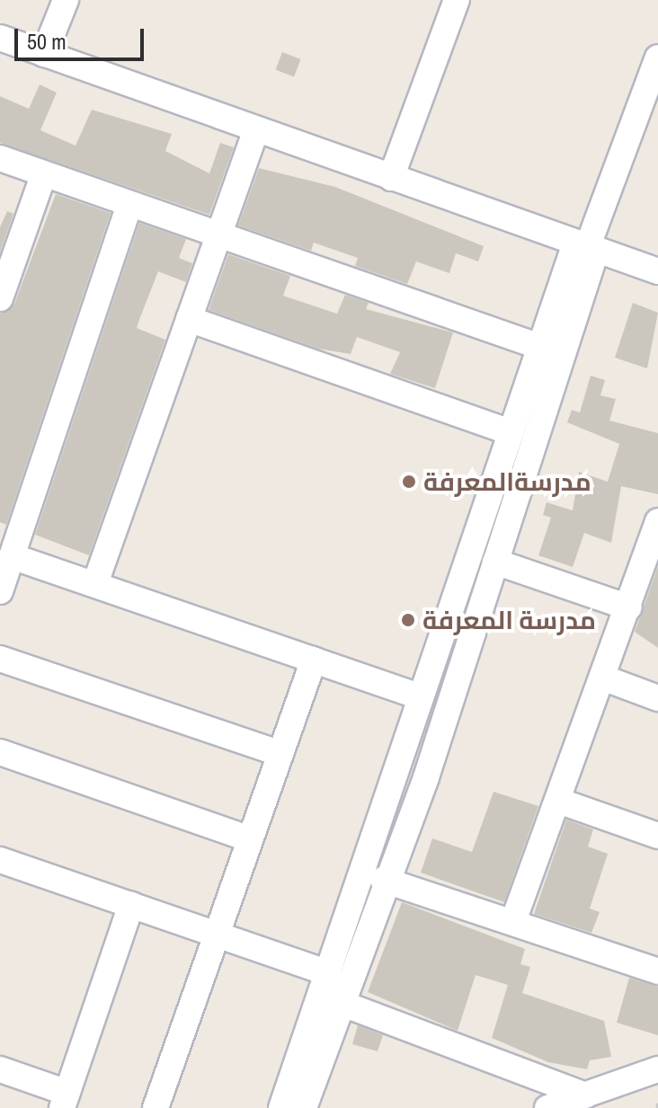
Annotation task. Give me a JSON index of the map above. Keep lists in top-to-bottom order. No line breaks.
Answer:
{"places":["مدرسةالمعرفة","مدرسة المعرفة"],"scale_bar":"50 m"}
